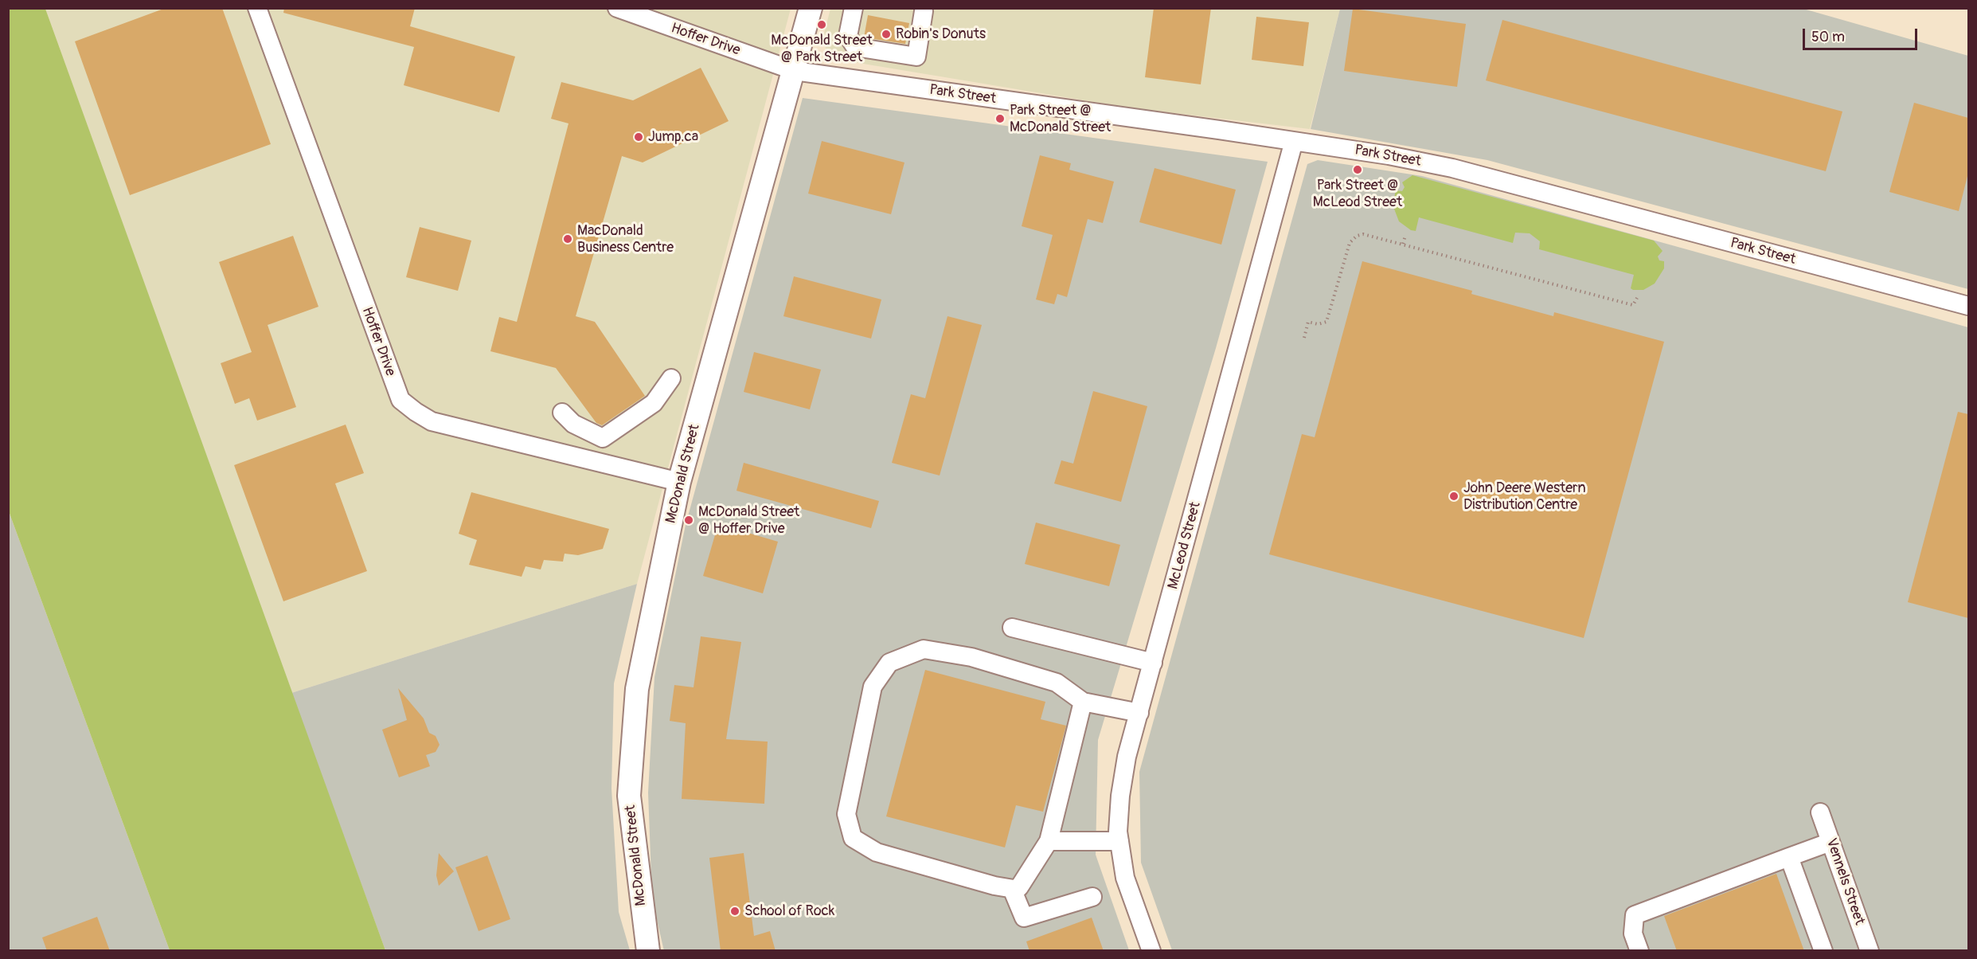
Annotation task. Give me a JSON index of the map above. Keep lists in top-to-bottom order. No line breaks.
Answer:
{"streets":{"main road":["McDonald Street"],"street":["Hoffer Drive","Park Street","McLeod Street","Vennels Street"]},"crossings":[["Hoffer Drive","Park Street"],["Hoffer Drive","McDonald Street"],["Park Street","McDonald Street"],["Park Street","McLeod Street"]],"places":["McDonald Street @ Park Street","Robin's Donuts","Park Street @ McDonald Street","Jump.ca","Park Street @ McLeod Street","MacDonald Business Centre","John Deere Western Distribution Centre","McDonald Street @ Hoffer Drive","School of Rock"],"scale_bar":"50 m"}
